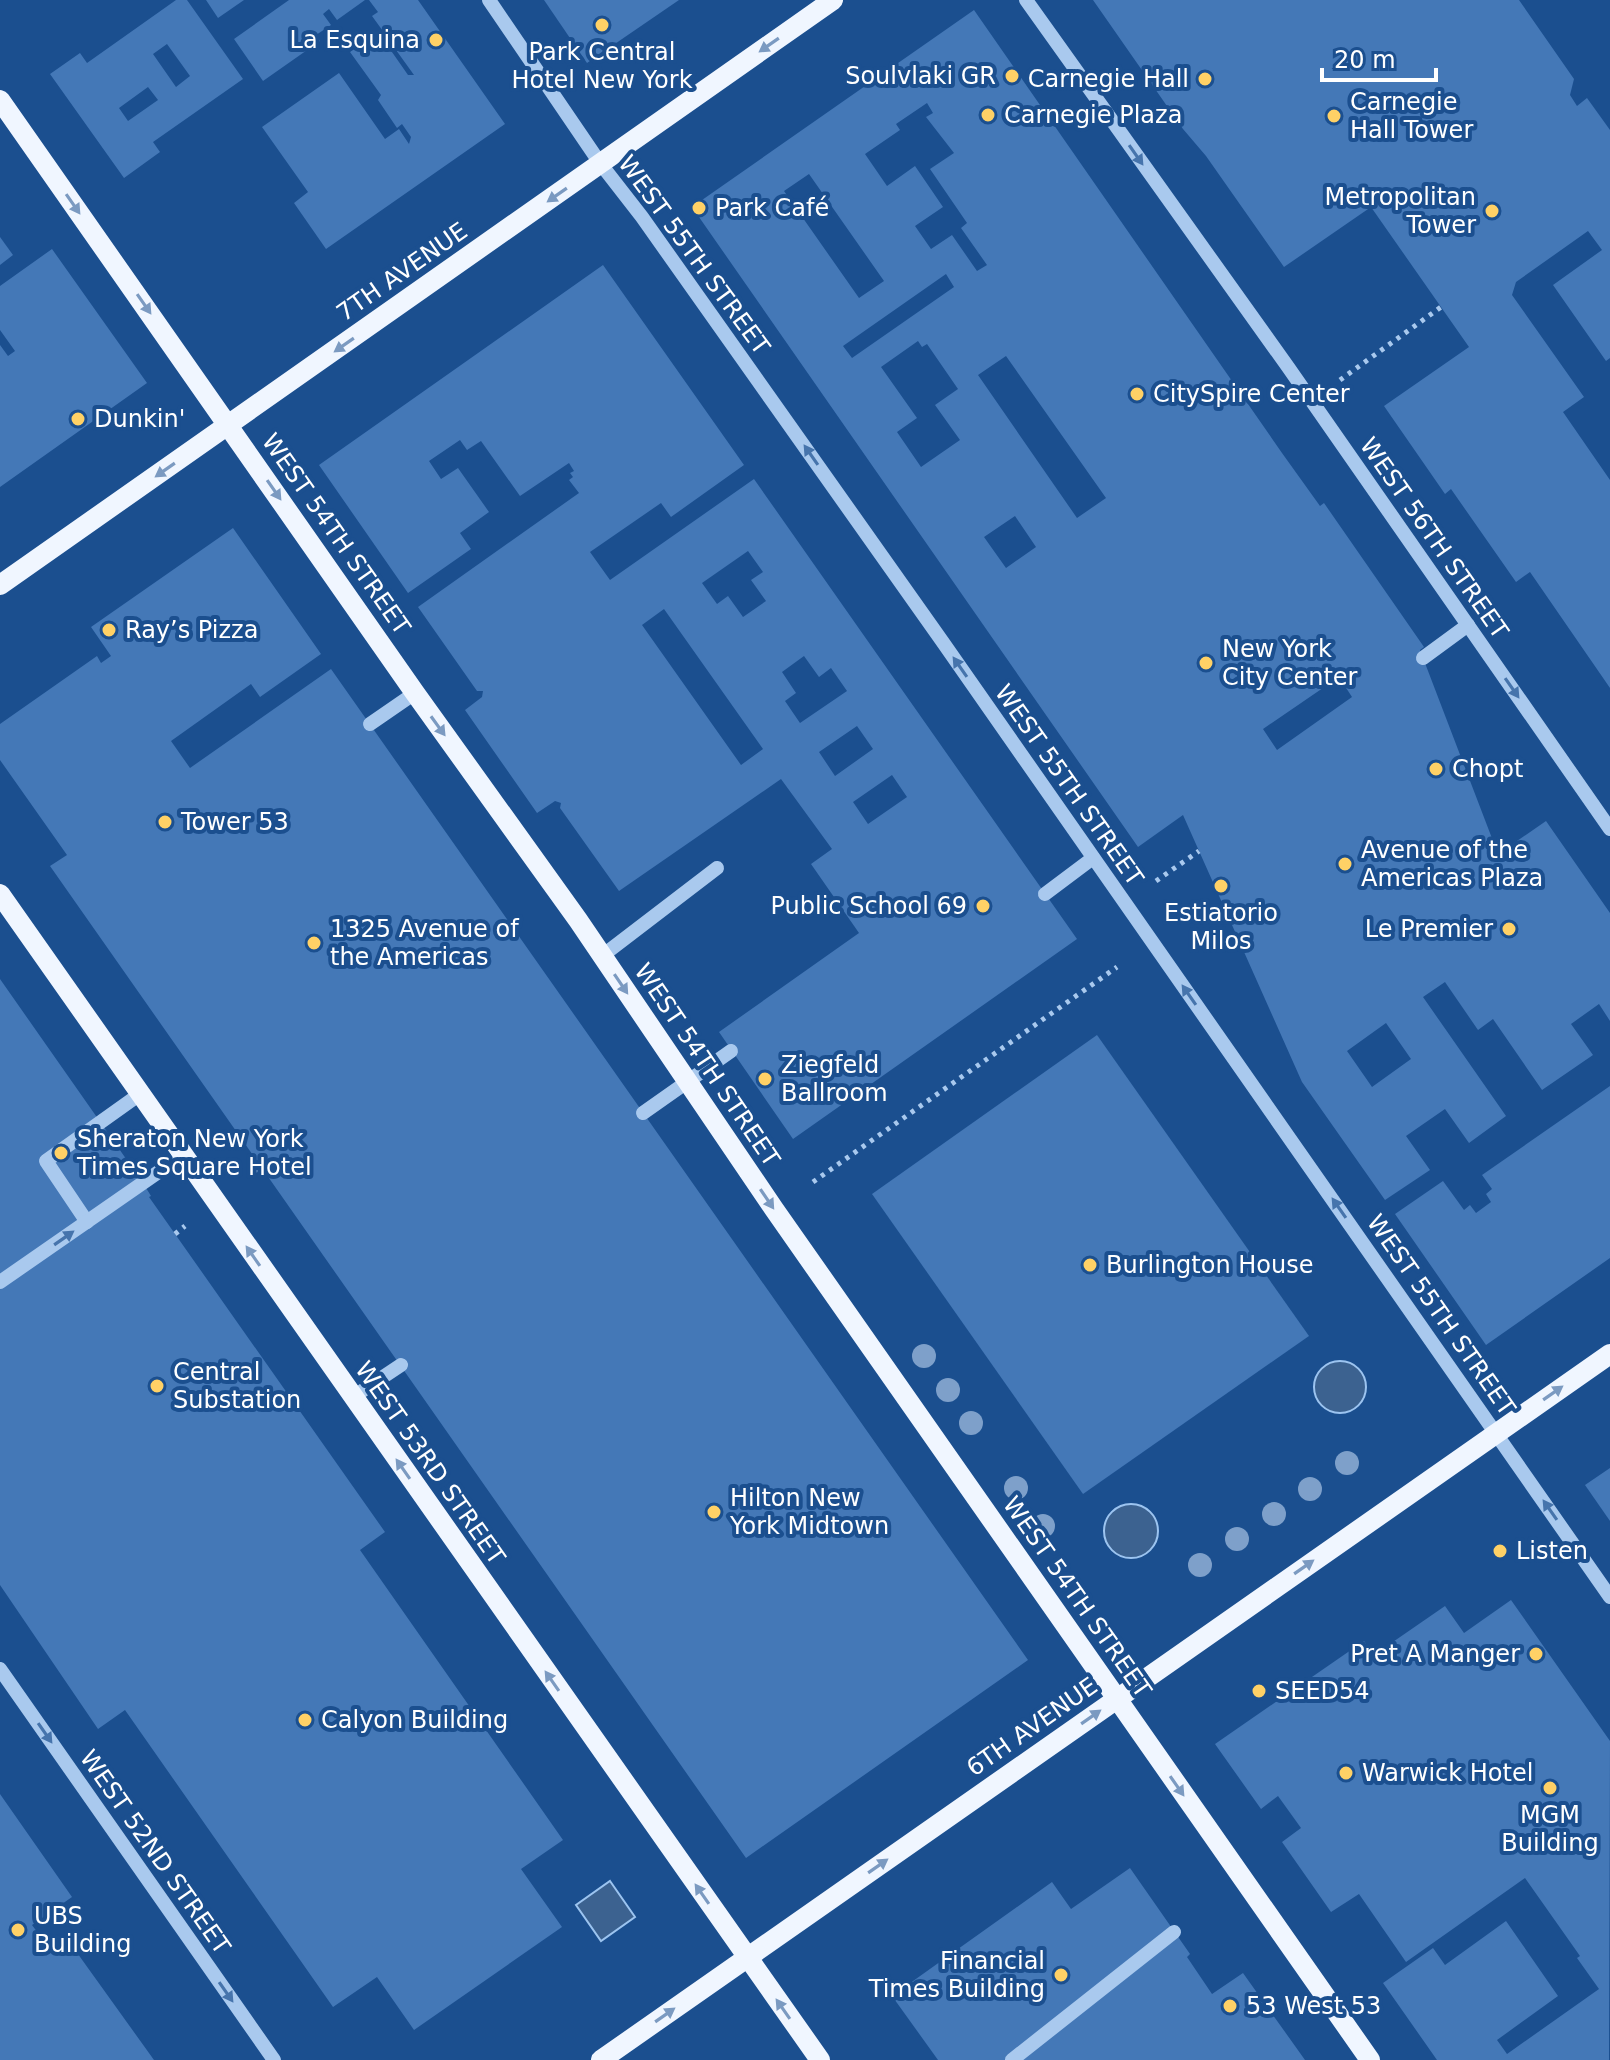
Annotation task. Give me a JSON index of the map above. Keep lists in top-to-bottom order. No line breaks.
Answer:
{"streets":{"main road":["7TH AVENUE","WEST 54TH STREET","WEST 53RD STREET","6TH AVENUE"],"street":["WEST 55TH STREET","WEST 56TH STREET","WEST 52ND STREET"]},"crossings":[["WEST 55TH STREET","7TH AVENUE"],["WEST 55TH STREET","6TH AVENUE"],["7TH AVENUE","WEST 54TH STREET"],["WEST 54TH STREET","6TH AVENUE"],["WEST 53RD STREET","6TH AVENUE"]],"one_way":["WEST 55TH STREET","7TH AVENUE","WEST 54TH STREET","WEST 56TH STREET","WEST 53RD STREET","6TH AVENUE","WEST 52ND STREET"],"places":["Park Central Hotel New York","La Esquina","Soulvlaki GR","Carnegie Hall","Carnegie Plaza","Carnegie Hall Tower","Park Café","Metropolitan Tower","CitySpire Center","Dunkin'","Ray’s Pizza","New York City Center","Chopt","Tower 53","Avenue of the Americas Plaza","Estiatorio Milos","Public School 69","Le Premier","1325 Avenue of the Americas","Ziegfeld Ballroom","Sheraton New York Times Square Hotel","Burlington House","Central Substation","Hilton New York Midtown","Listen","Pret A Manger","SEED54","Calyon Building","Warwick Hotel","MGM Building","UBS Building","Financial Times Building","53 West 53"],"scale_bar":"20 m"}
